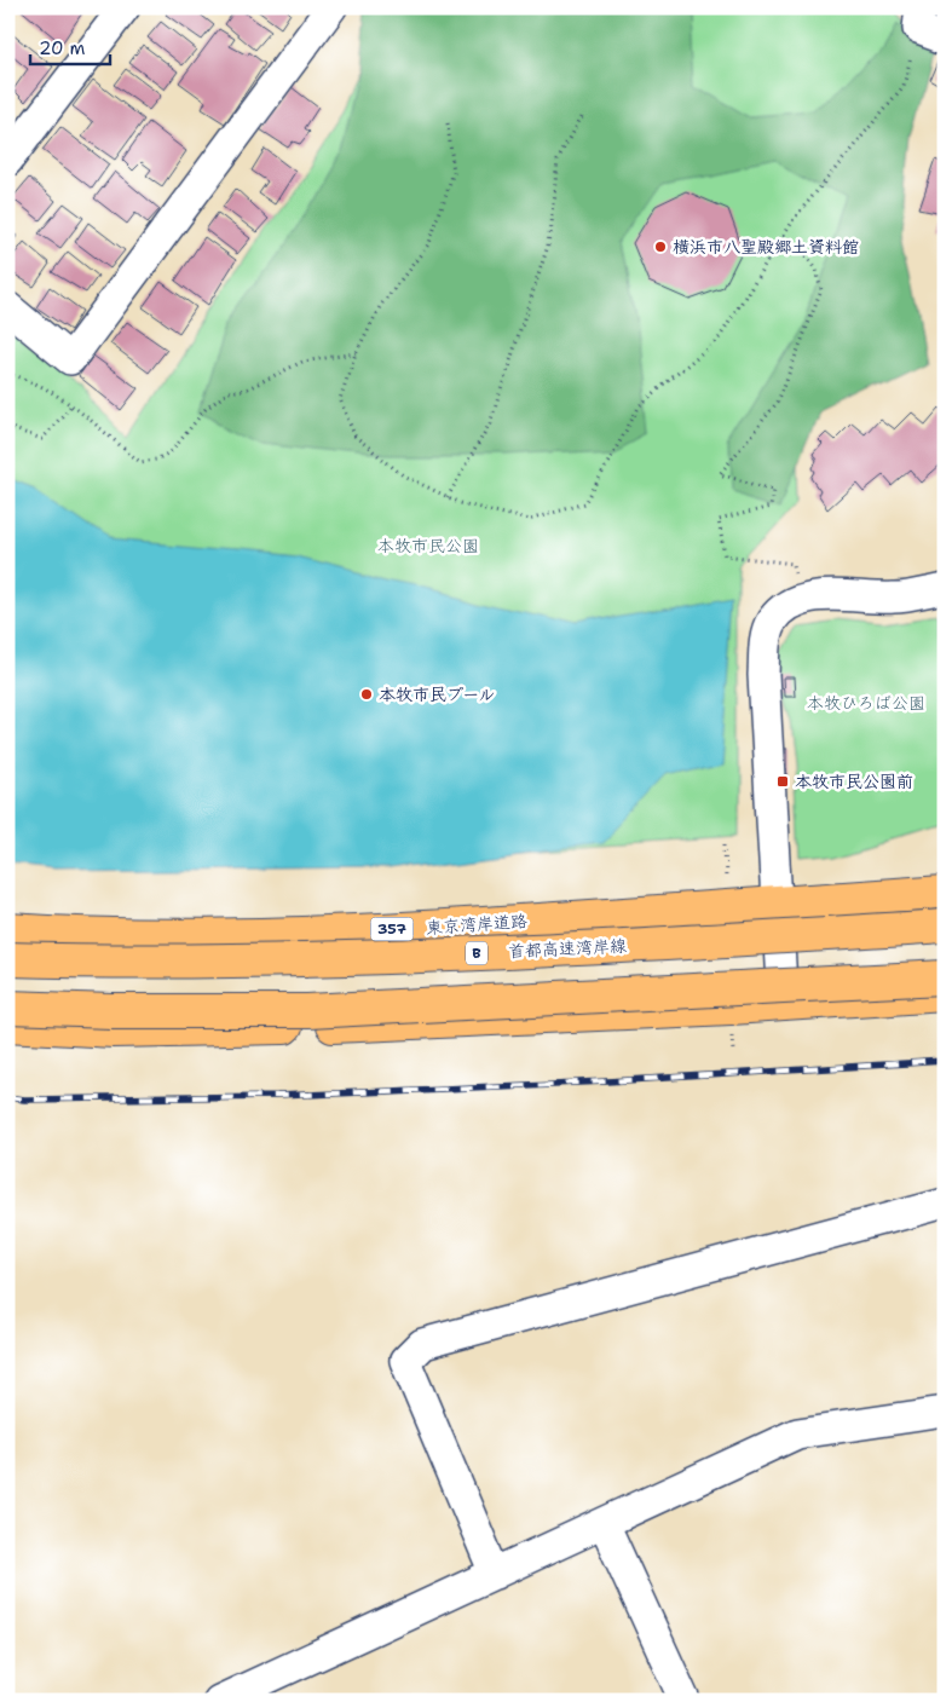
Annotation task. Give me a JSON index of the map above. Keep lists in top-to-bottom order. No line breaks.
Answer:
{"streets":{"highway":["東京湾岸道路","357","首都高速湾岸線","B"]},"parks":["本牧市民公園","本牧ひろば公園"],"places":{"other":["横浜市八聖殿郷土資料館","本牧市民プール"],"transit":["本牧市民公園前"]},"scale_bar":"20 m"}
